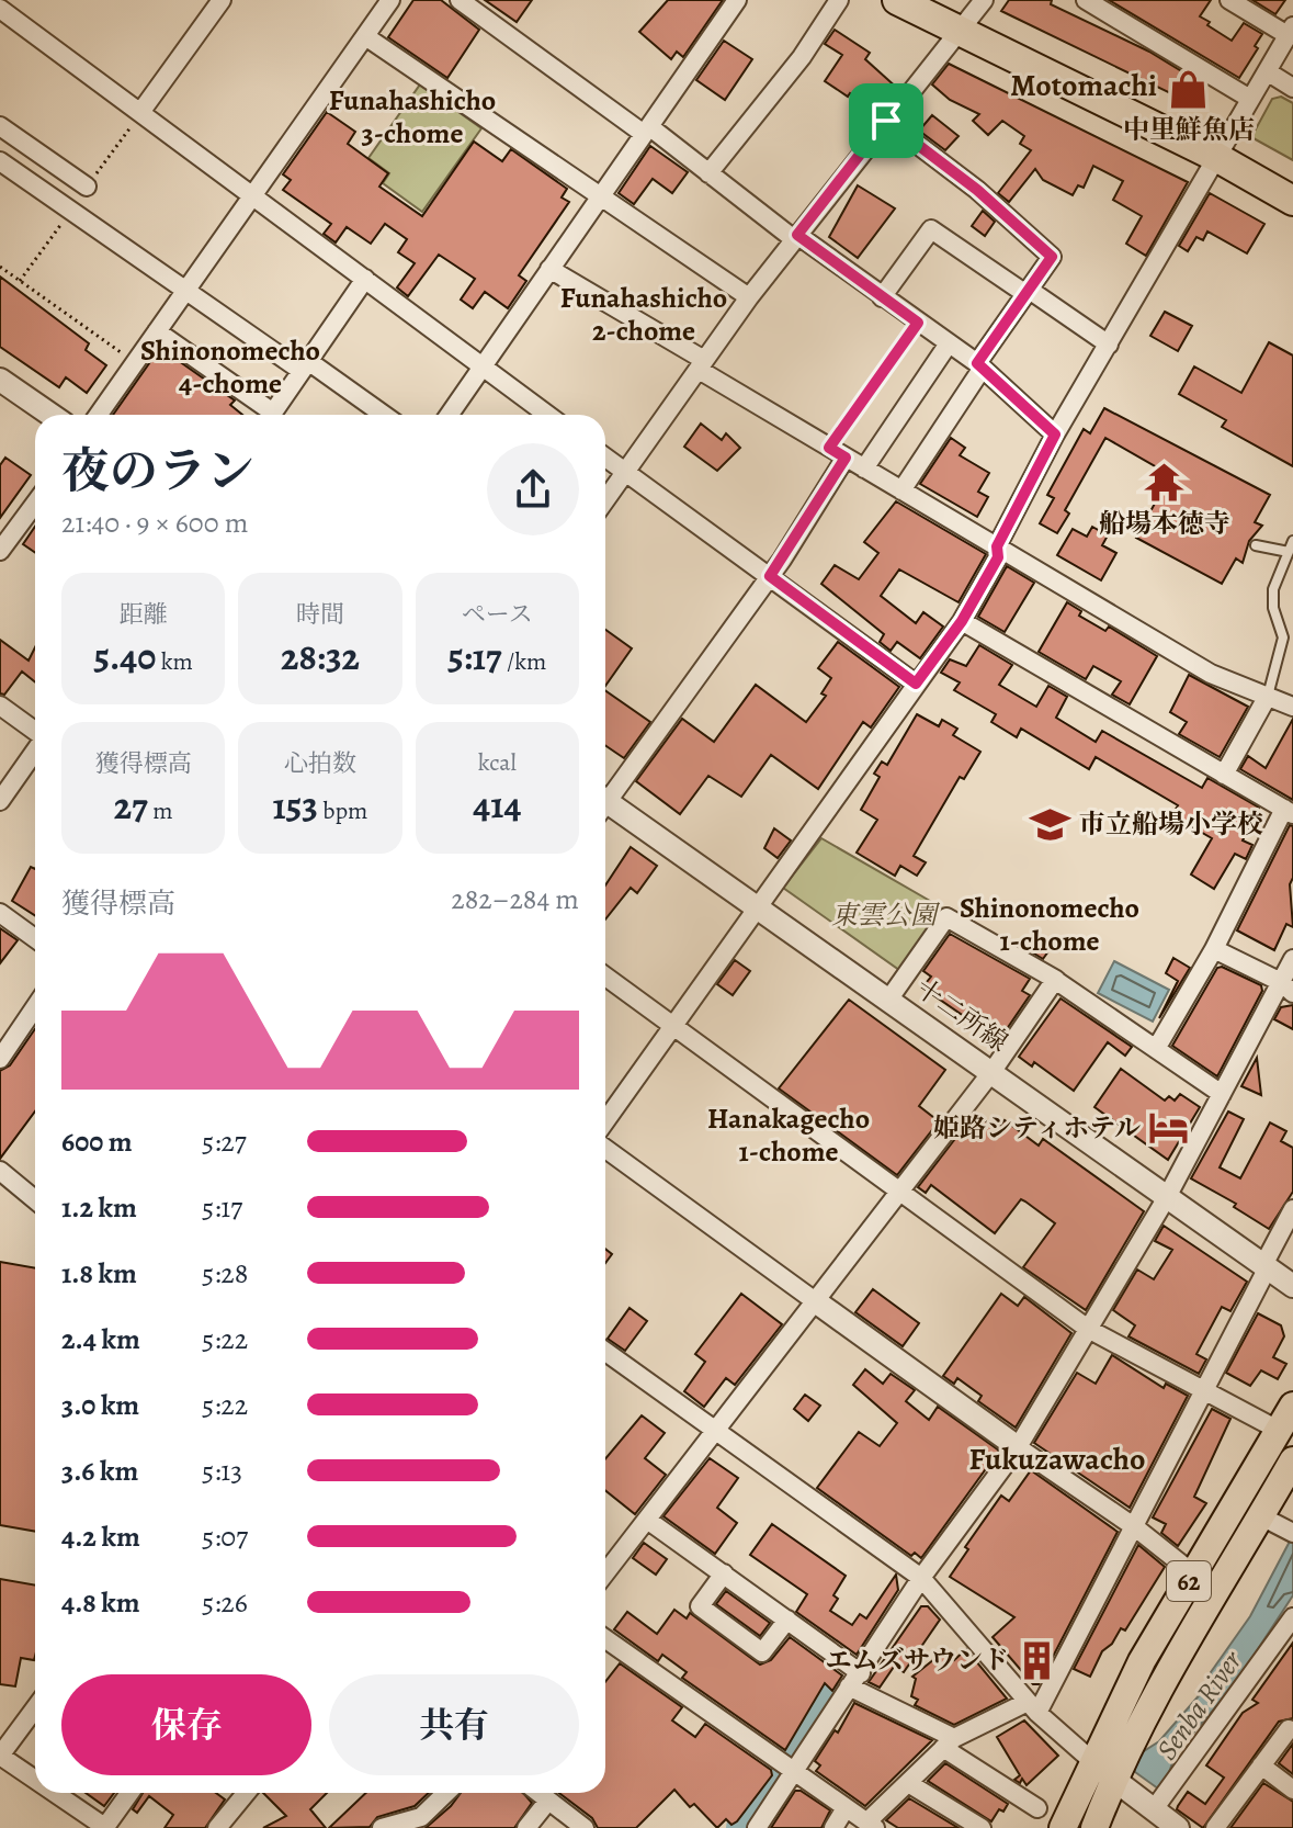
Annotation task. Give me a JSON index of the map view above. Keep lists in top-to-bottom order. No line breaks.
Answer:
{"streets":{"main road":["62"],"street":["十二所線"]},"districts":["Motomachi","Funahashicho 3-chome","Funahashicho 2-chome","Shinonomecho 4-chome","Shinonomecho 1-chome","Hanakagecho 1-chome","Fukuzawacho"],"water":["Senba River"],"parks":["東雲公園"],"places":{"shop":["中里鮮魚店"],"temple":["船場本徳寺"],"school or university":["市立船場小学校"],"hotel":["姫路シティホテル"],"building":["エムズサウンド"]},"page":{"heading":["夜のラン","21:40 · 9 × 600 m"],"stats":[["距離","5.40 km"],["時間","28:32"],["ペース","5:17 /km"],["獲得標高","27 m"],["心拍数","153 bpm"],["kcal","414"]],"chart":["獲得標高","282–284 m"],"list":[{"name":"600 m","note":"5:27"},{"name":"1.2 km","note":"5:17"},{"name":"1.8 km","note":"5:28"},{"name":"2.4 km","note":"5:22"},{"name":"3.0 km","note":"5:22"},{"name":"3.6 km","note":"5:13"},{"name":"4.2 km","note":"5:07"},{"name":"4.8 km","note":"5:26"}],"buttons":["保存","共有"]}}
